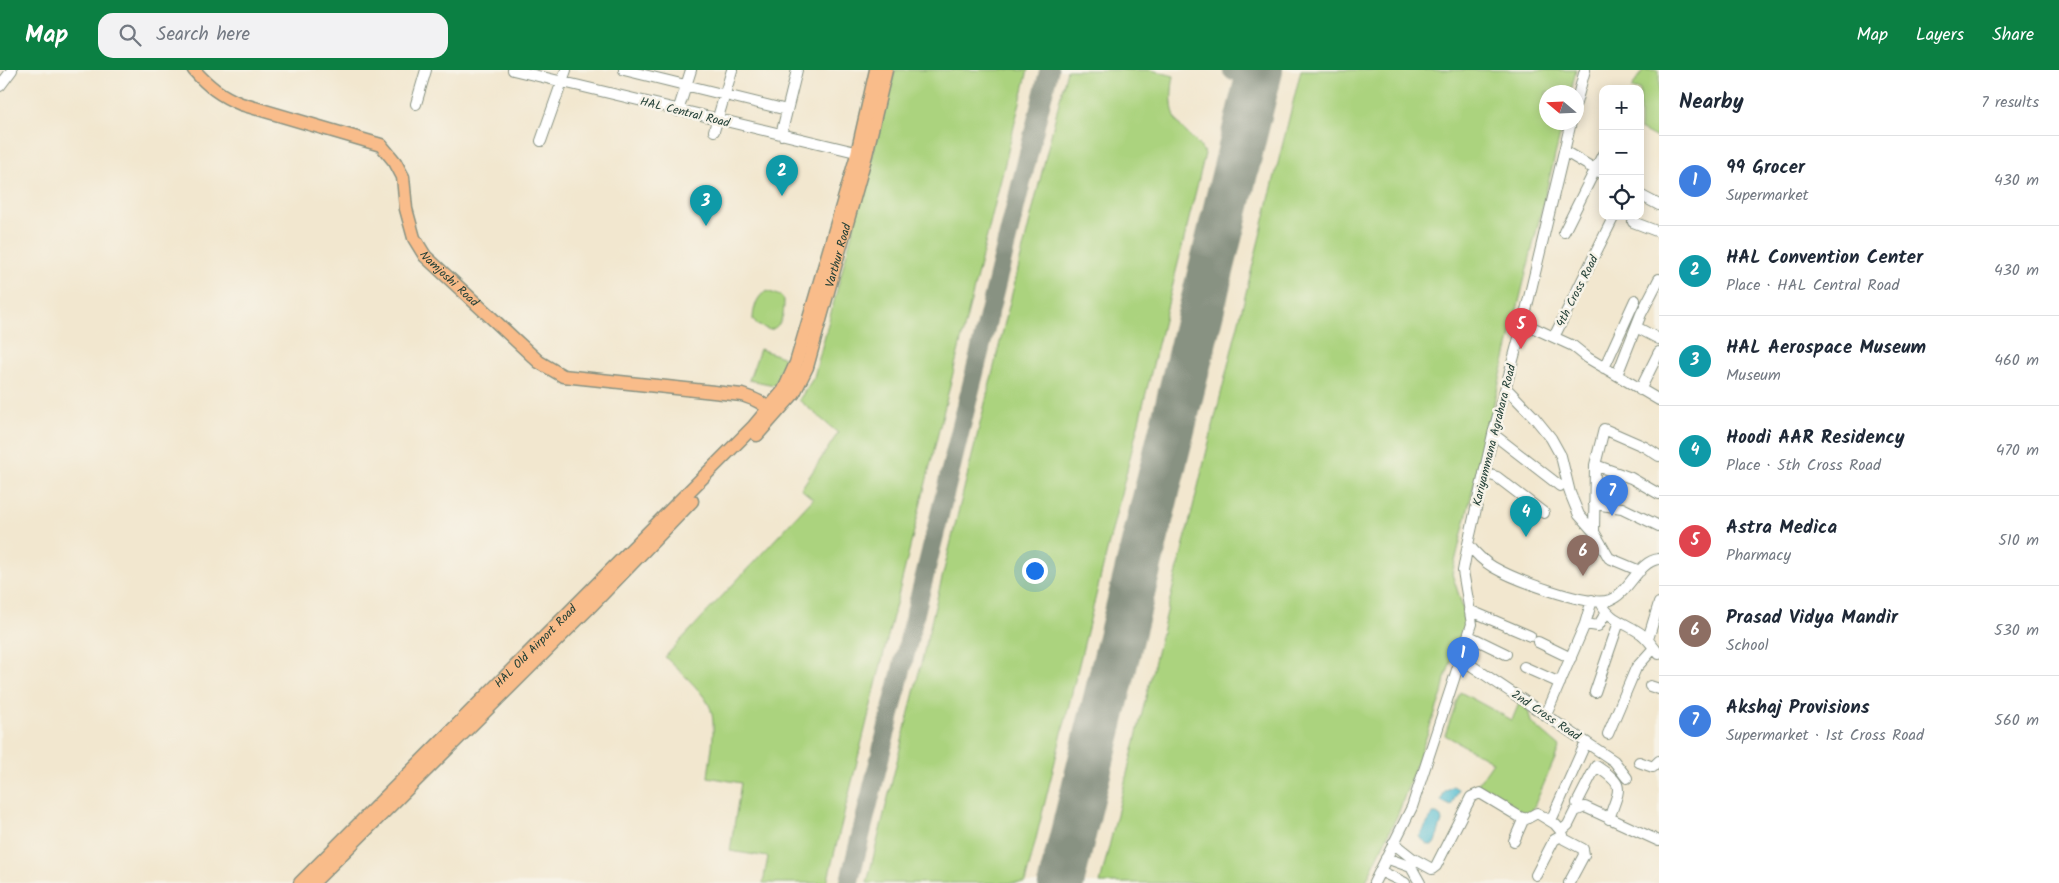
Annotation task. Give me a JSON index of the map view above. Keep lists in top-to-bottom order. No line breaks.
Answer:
{"streets":{"main road":["Varthur Road","Namjoshi Road","HAL Old Airport Road"],"street":["HAL Central Road","4th Cross Road","Kariyammana Agrahara Road","2nd Cross Road"]},"crossings":[["HAL Central Road","Varthur Road"],["Varthur Road","Namjoshi Road"],["Varthur Road","HAL Old Airport Road"],["Namjoshi Road","HAL Old Airport Road"],["Kariyammana Agrahara Road","2nd Cross Road"]],"north":"left","page":{"header":"Map","search":"Search here","nav":["Map","Layers","Share"],"heading":["Nearby","7 results"],"map_buttons":["+","−"],"list":[{"mark":"1","name":"99 Grocer","note":"Supermarket","value":"430 m"},{"mark":"2","name":"HAL Convention Center","note":"Place · HAL Central Road","value":"430 m"},{"mark":"3","name":"HAL Aerospace Museum","note":"Museum","value":"460 m"},{"mark":"4","name":"Hoodi AAR Residency","note":"Place · 5th Cross Road","value":"470 m"},{"mark":"5","name":"Astra Medica","note":"Pharmacy","value":"510 m"},{"mark":"6","name":"Prasad Vidya Mandir","note":"School","value":"530 m"},{"mark":"7","name":"Akshaj Provisions","note":"Supermarket · 1st Cross Road","value":"560 m"}],"pins":["2","3","5","7","4","6","1"]}}
